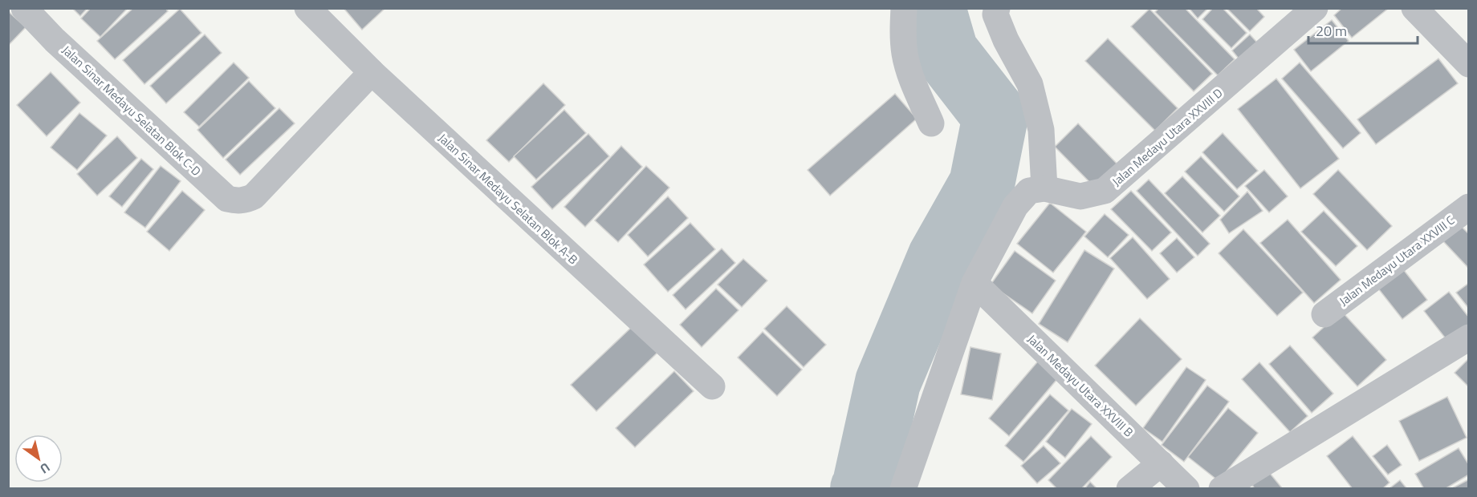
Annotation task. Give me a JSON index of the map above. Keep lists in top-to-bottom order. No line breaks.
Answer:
{"streets":{"street":["Jalan Sinar Medayu Selatan Blok C-D","Jalan Medayu Utara XXVIII D","Jalan Sinar Medayu Selatan Blok A-B","Jalan Medayu Utara XXVIII C","Jalan Medayu Utara XXVIII B"]},"crossings":[["Jalan Sinar Medayu Selatan Blok C-D","Jalan Sinar Medayu Selatan Blok A-B"]],"scale_bar":"20 m","north":"bottom right"}
